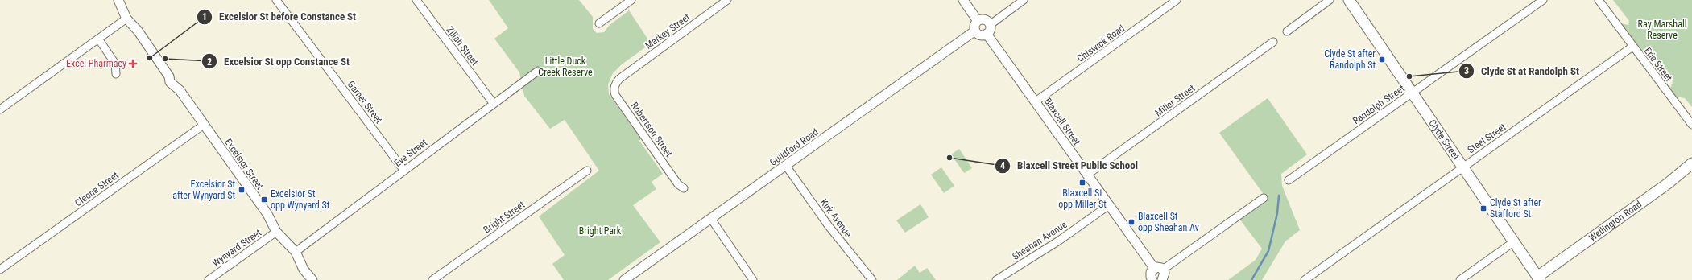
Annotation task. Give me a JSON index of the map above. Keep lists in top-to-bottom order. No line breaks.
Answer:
{"streets":{"main road":["Clyde Street","Wellington Road"],"street":["Markey Street","Chiswick Road","Zillah Street","Erie Street","Miller Street","Garnet Street","Randolph Street","Blaxcell Street","Robertson Street","Steel Street","Guildford Road","Eve Street","Excelsior Street","Cleone Street","Bright Street","Kirk Avenue","Sheahan Avenue","Wynyard Street"]},"crossings":[["Markey Street","Robertson Street"],["Chiswick Road","Blaxcell Street"],["Zillah Street","Eve Street"],["Erie Street","Steel Street"],["Miller Street","Blaxcell Street"],["Garnet Street","Eve Street"],["Randolph Street","Clyde Street"],["Blaxcell Street","Guildford Road"],["Blaxcell Street","Sheahan Avenue"],["Steel Street","Clyde Street"],["Clyde Street","Wellington Road"],["Guildford Road","Kirk Avenue"],["Eve Street","Excelsior Street"],["Excelsior Street","Cleone Street"],["Excelsior Street","Wynyard Street"]],"parks":["Ray Marshall Reserve","Little Duck Creek Reserve","Bright Park"],"places":{"other":["Excelsior St before Constance St","Excelsior St opp Constance St","Clyde St at Randolph St","Blaxcell Street Public School"],"transit":["Clyde St after Randolph St","Blaxcell St opp Miller St","Excelsior St after Wynyard St","Excelsior St opp Wynyard St","Clyde St after Stafford St","Blaxcell St opp Sheahan Av"],"health":["Excel Pharmacy"]}}
